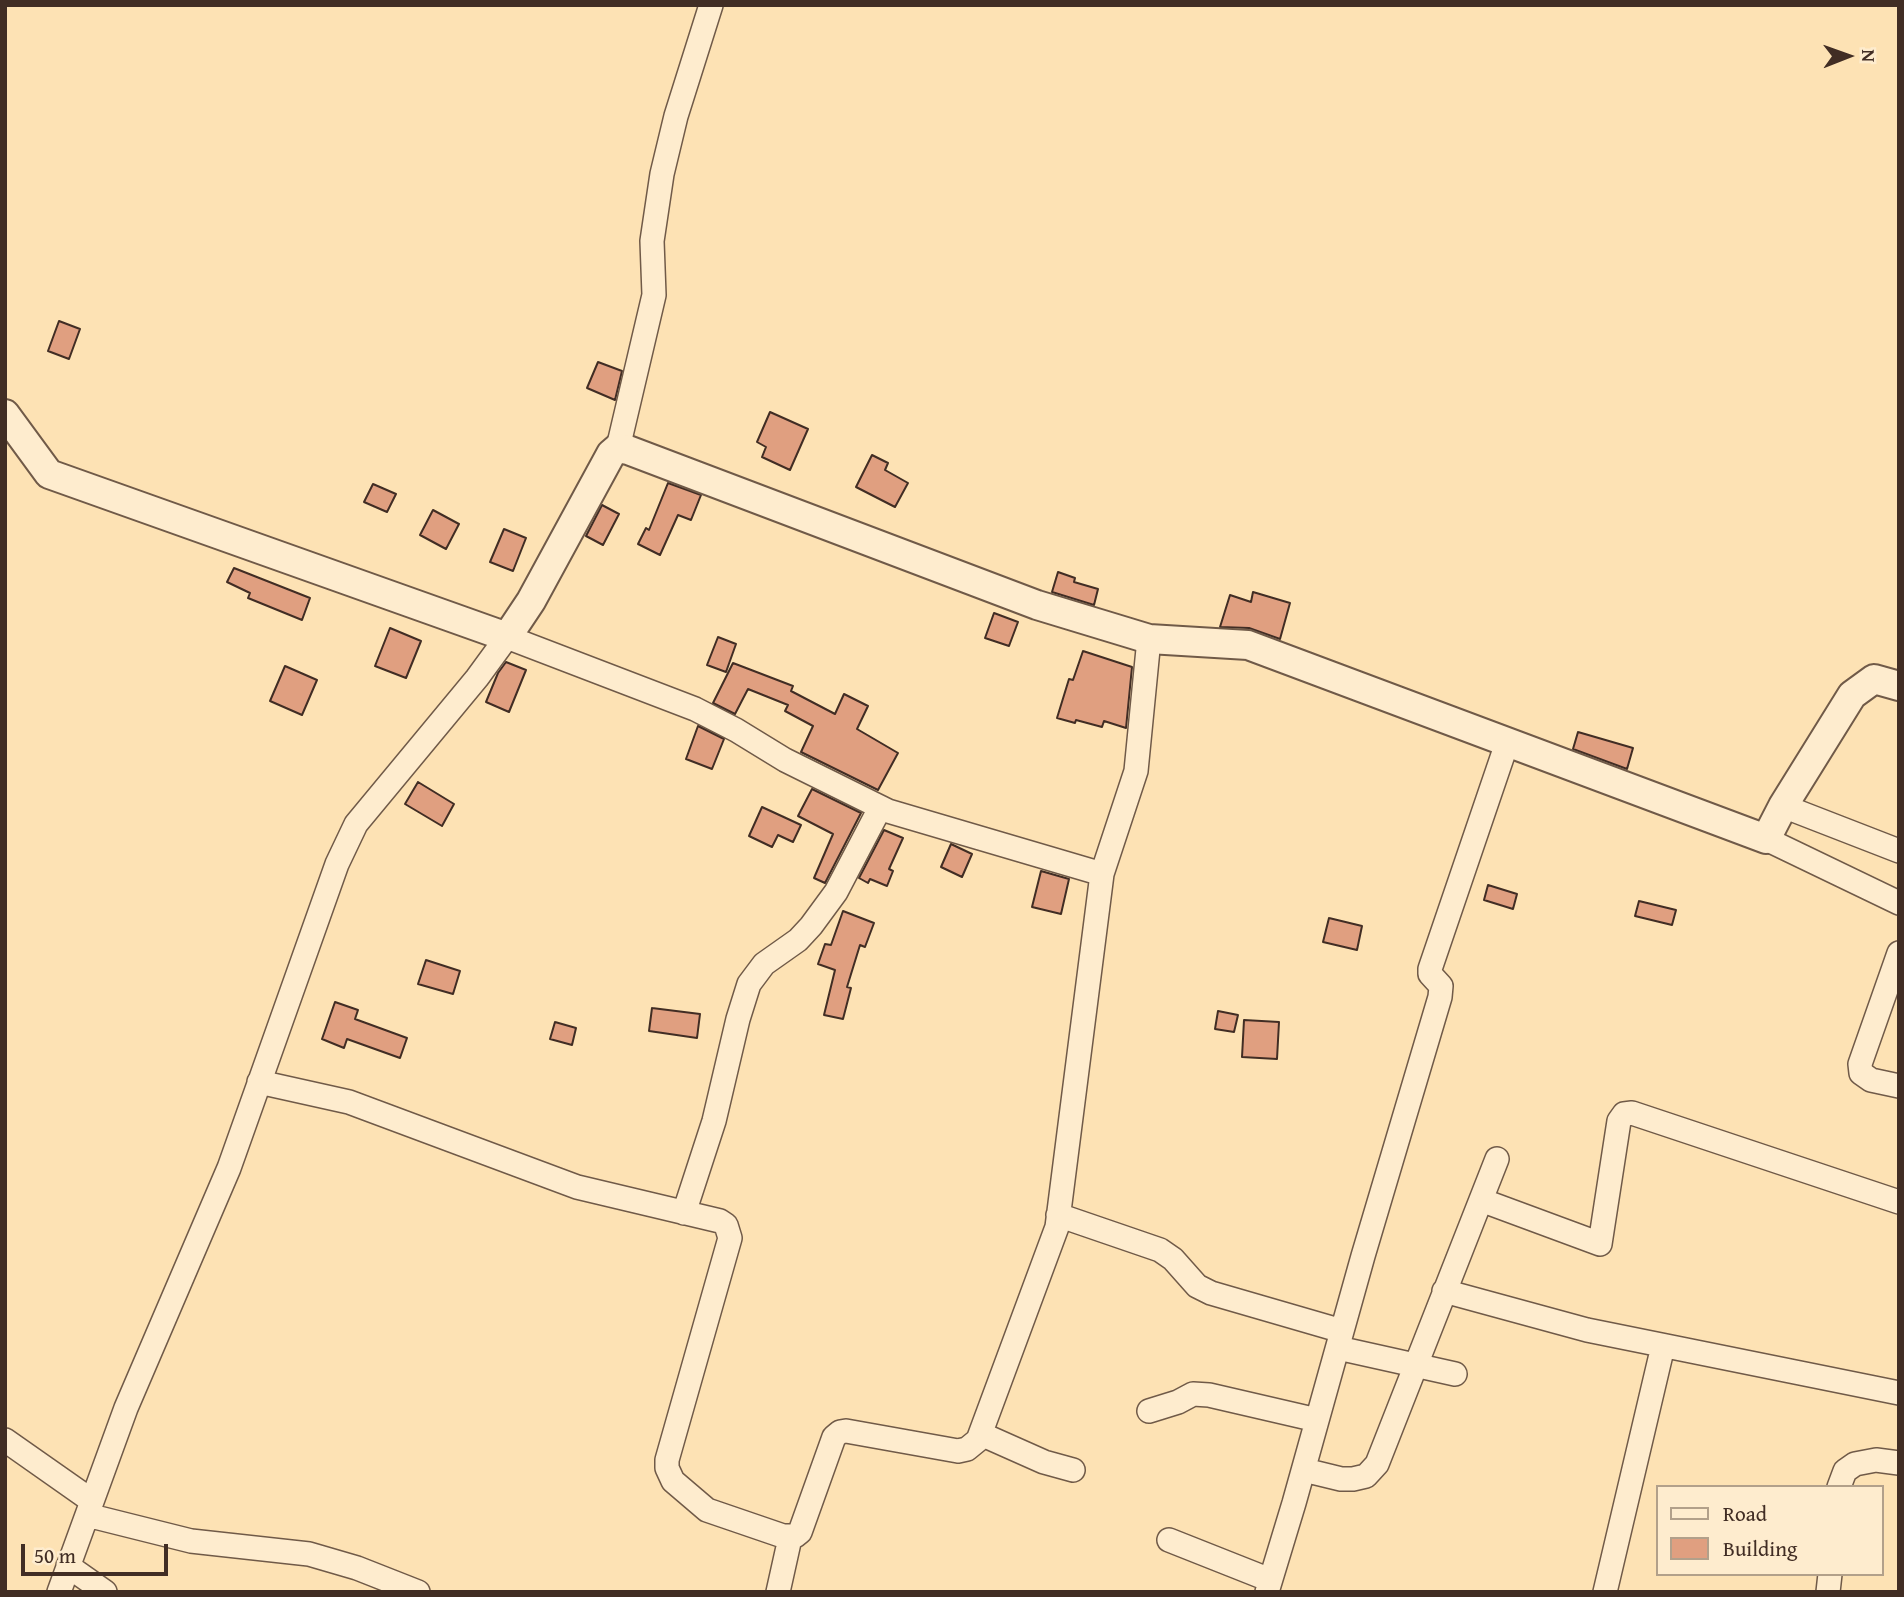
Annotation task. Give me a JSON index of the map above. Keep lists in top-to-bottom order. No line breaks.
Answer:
{"legend":["Road","Building"],"scale_bar":"50 m","north":"right"}
